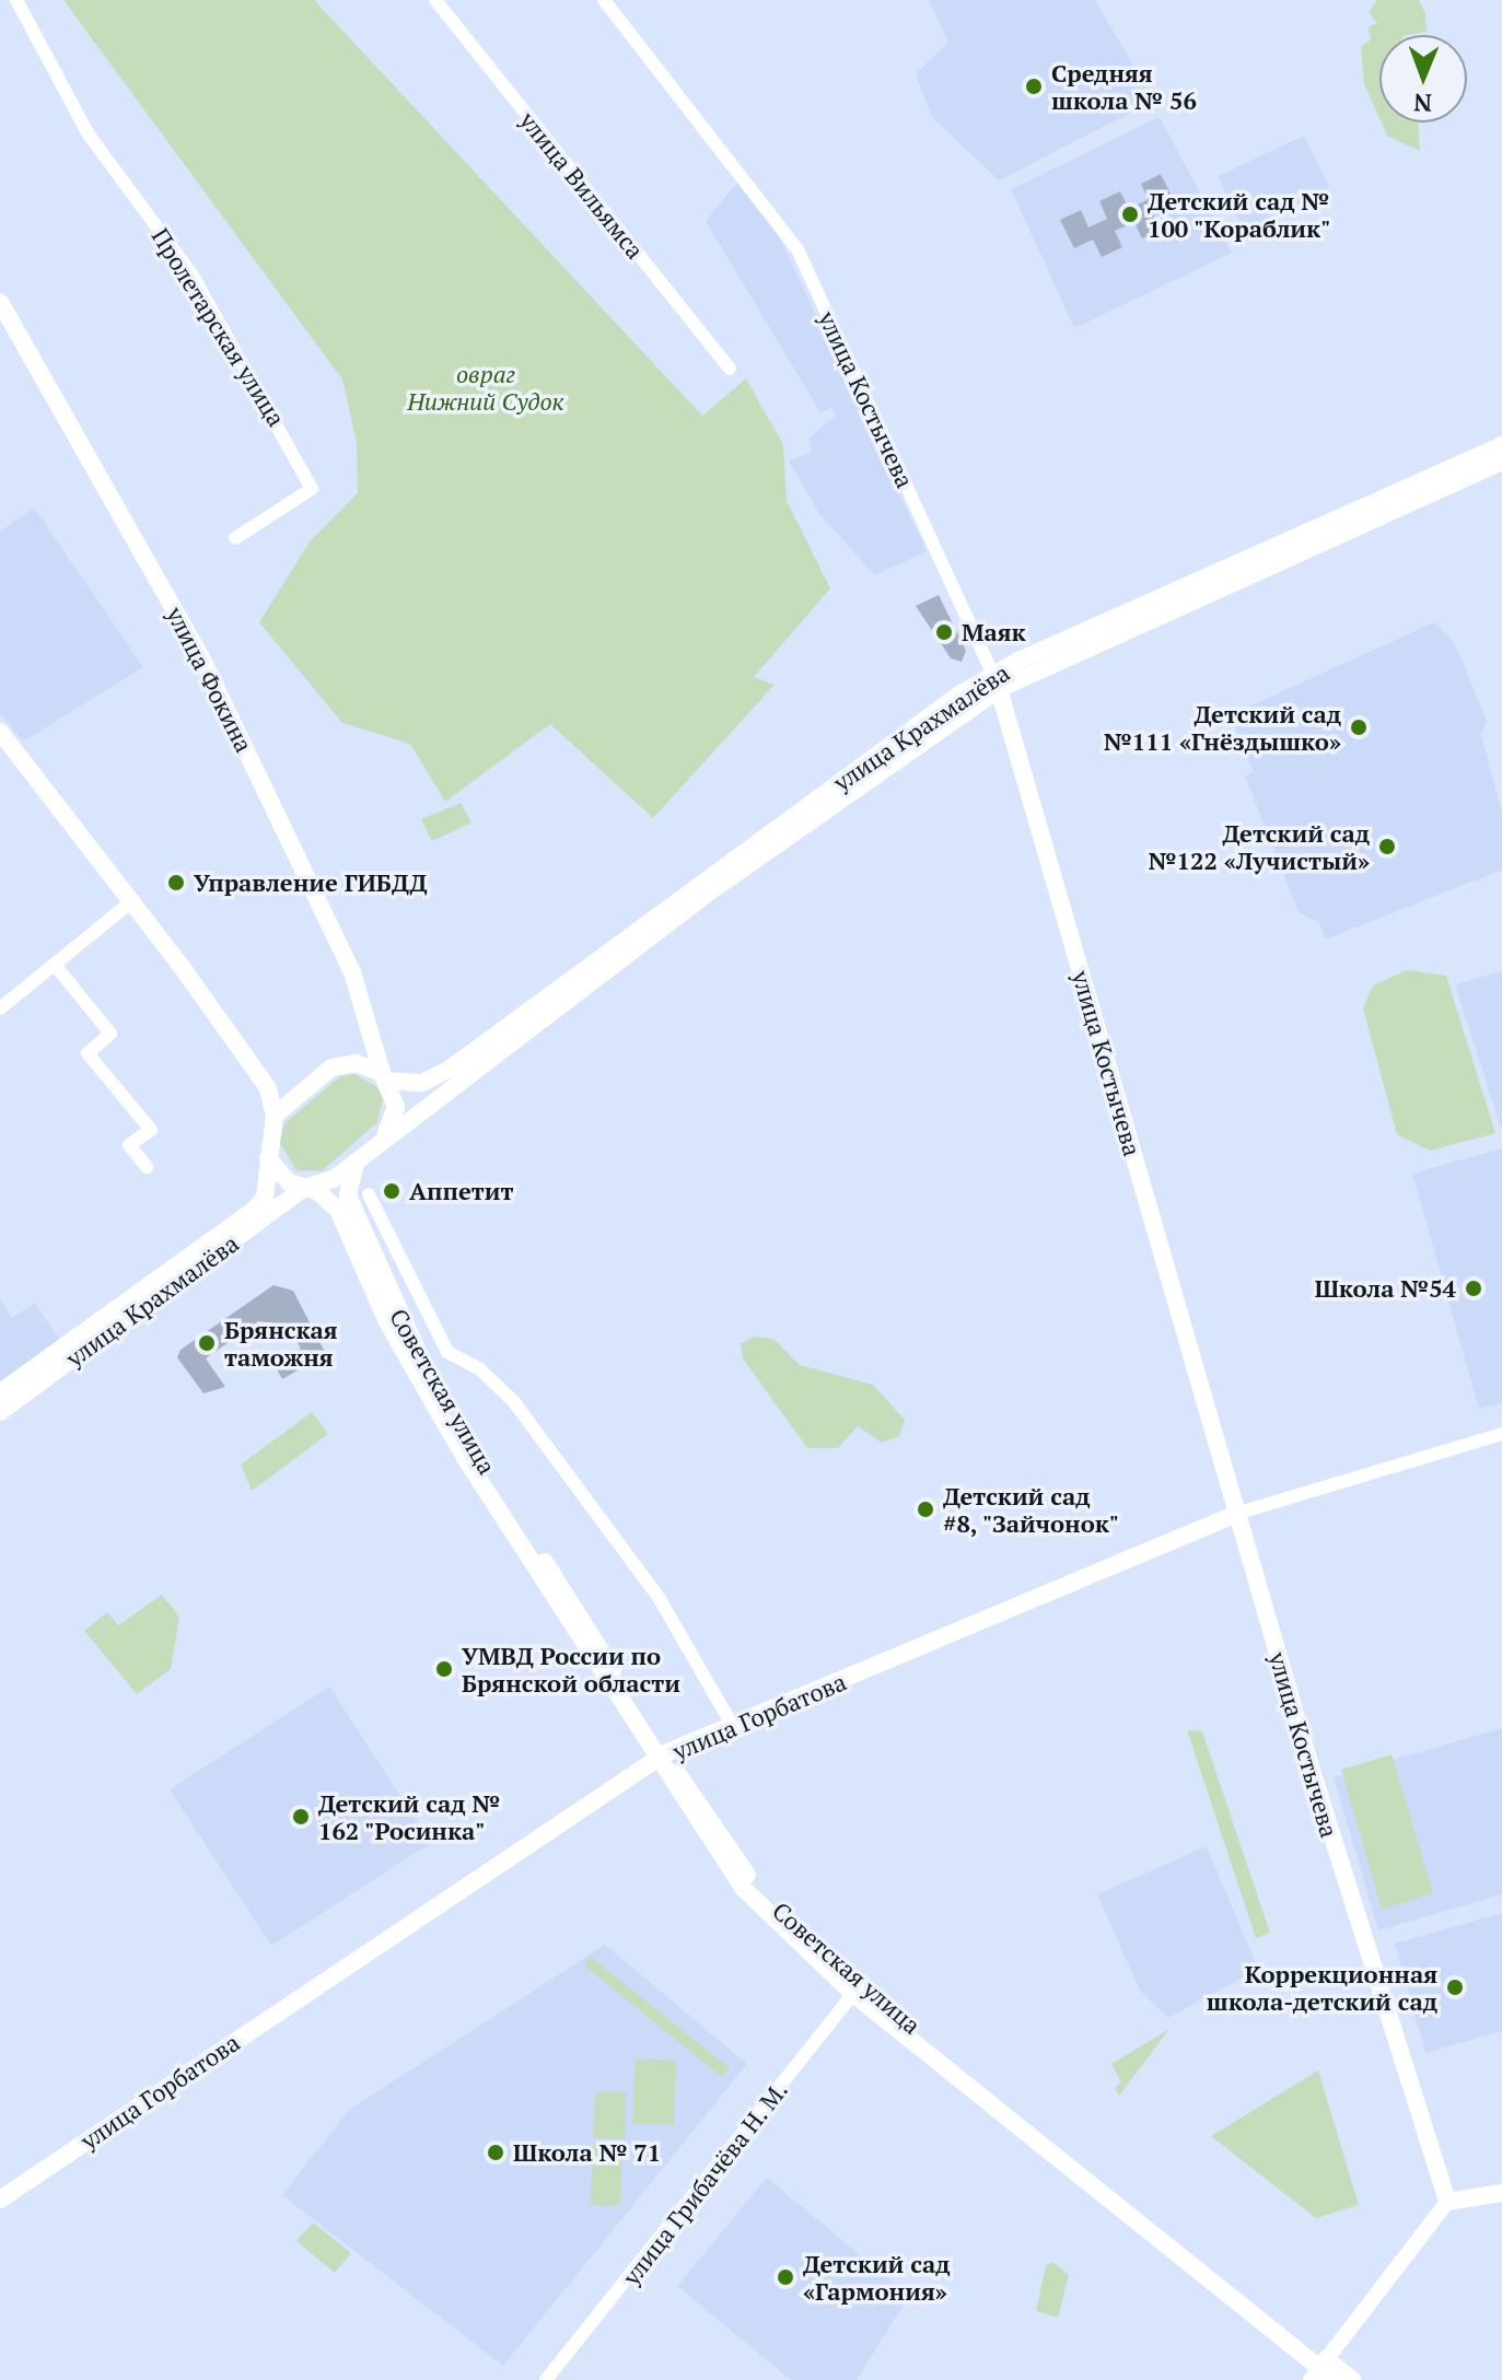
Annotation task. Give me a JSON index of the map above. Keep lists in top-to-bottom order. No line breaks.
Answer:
{"streets":{"main road":["улица Костычева","улица Фокина","улица Крахмалёва","Советская улица","улица Горбатова"],"street":["улица Вильямса","Пролетарская улица","улица Грибачёва Н. М."]},"crossings":[["улица Костычева","улица Крахмалёва"],["улица Костычева","улица Горбатова"],["улица Фокина","улица Крахмалёва"],["улица Фокина","Советская улица"],["улица Крахмалёва","Советская улица"],["Советская улица","улица Горбатова"],["Советская улица","улица Грибачёва Н. М."]],"parks":["овраг Нижний Судок"],"places":["Средняя школа № 56","Детский сад № 100 \"Кораблик\"","Маяк","Детский сад №111 «Гнёздышко»","Детский сад №122 «Лучистый»","Управление ГИБДД","Аппетит","Школа №54","Брянская таможня","Детский сад #8, \"Зайчонок\"","УМВД России по Брянской области","Детский сад № 162 \"Росинка\"","Коррекционная школа-детский сад","Школа № 71","Детский сад «Гармония»"],"north":"bottom"}
